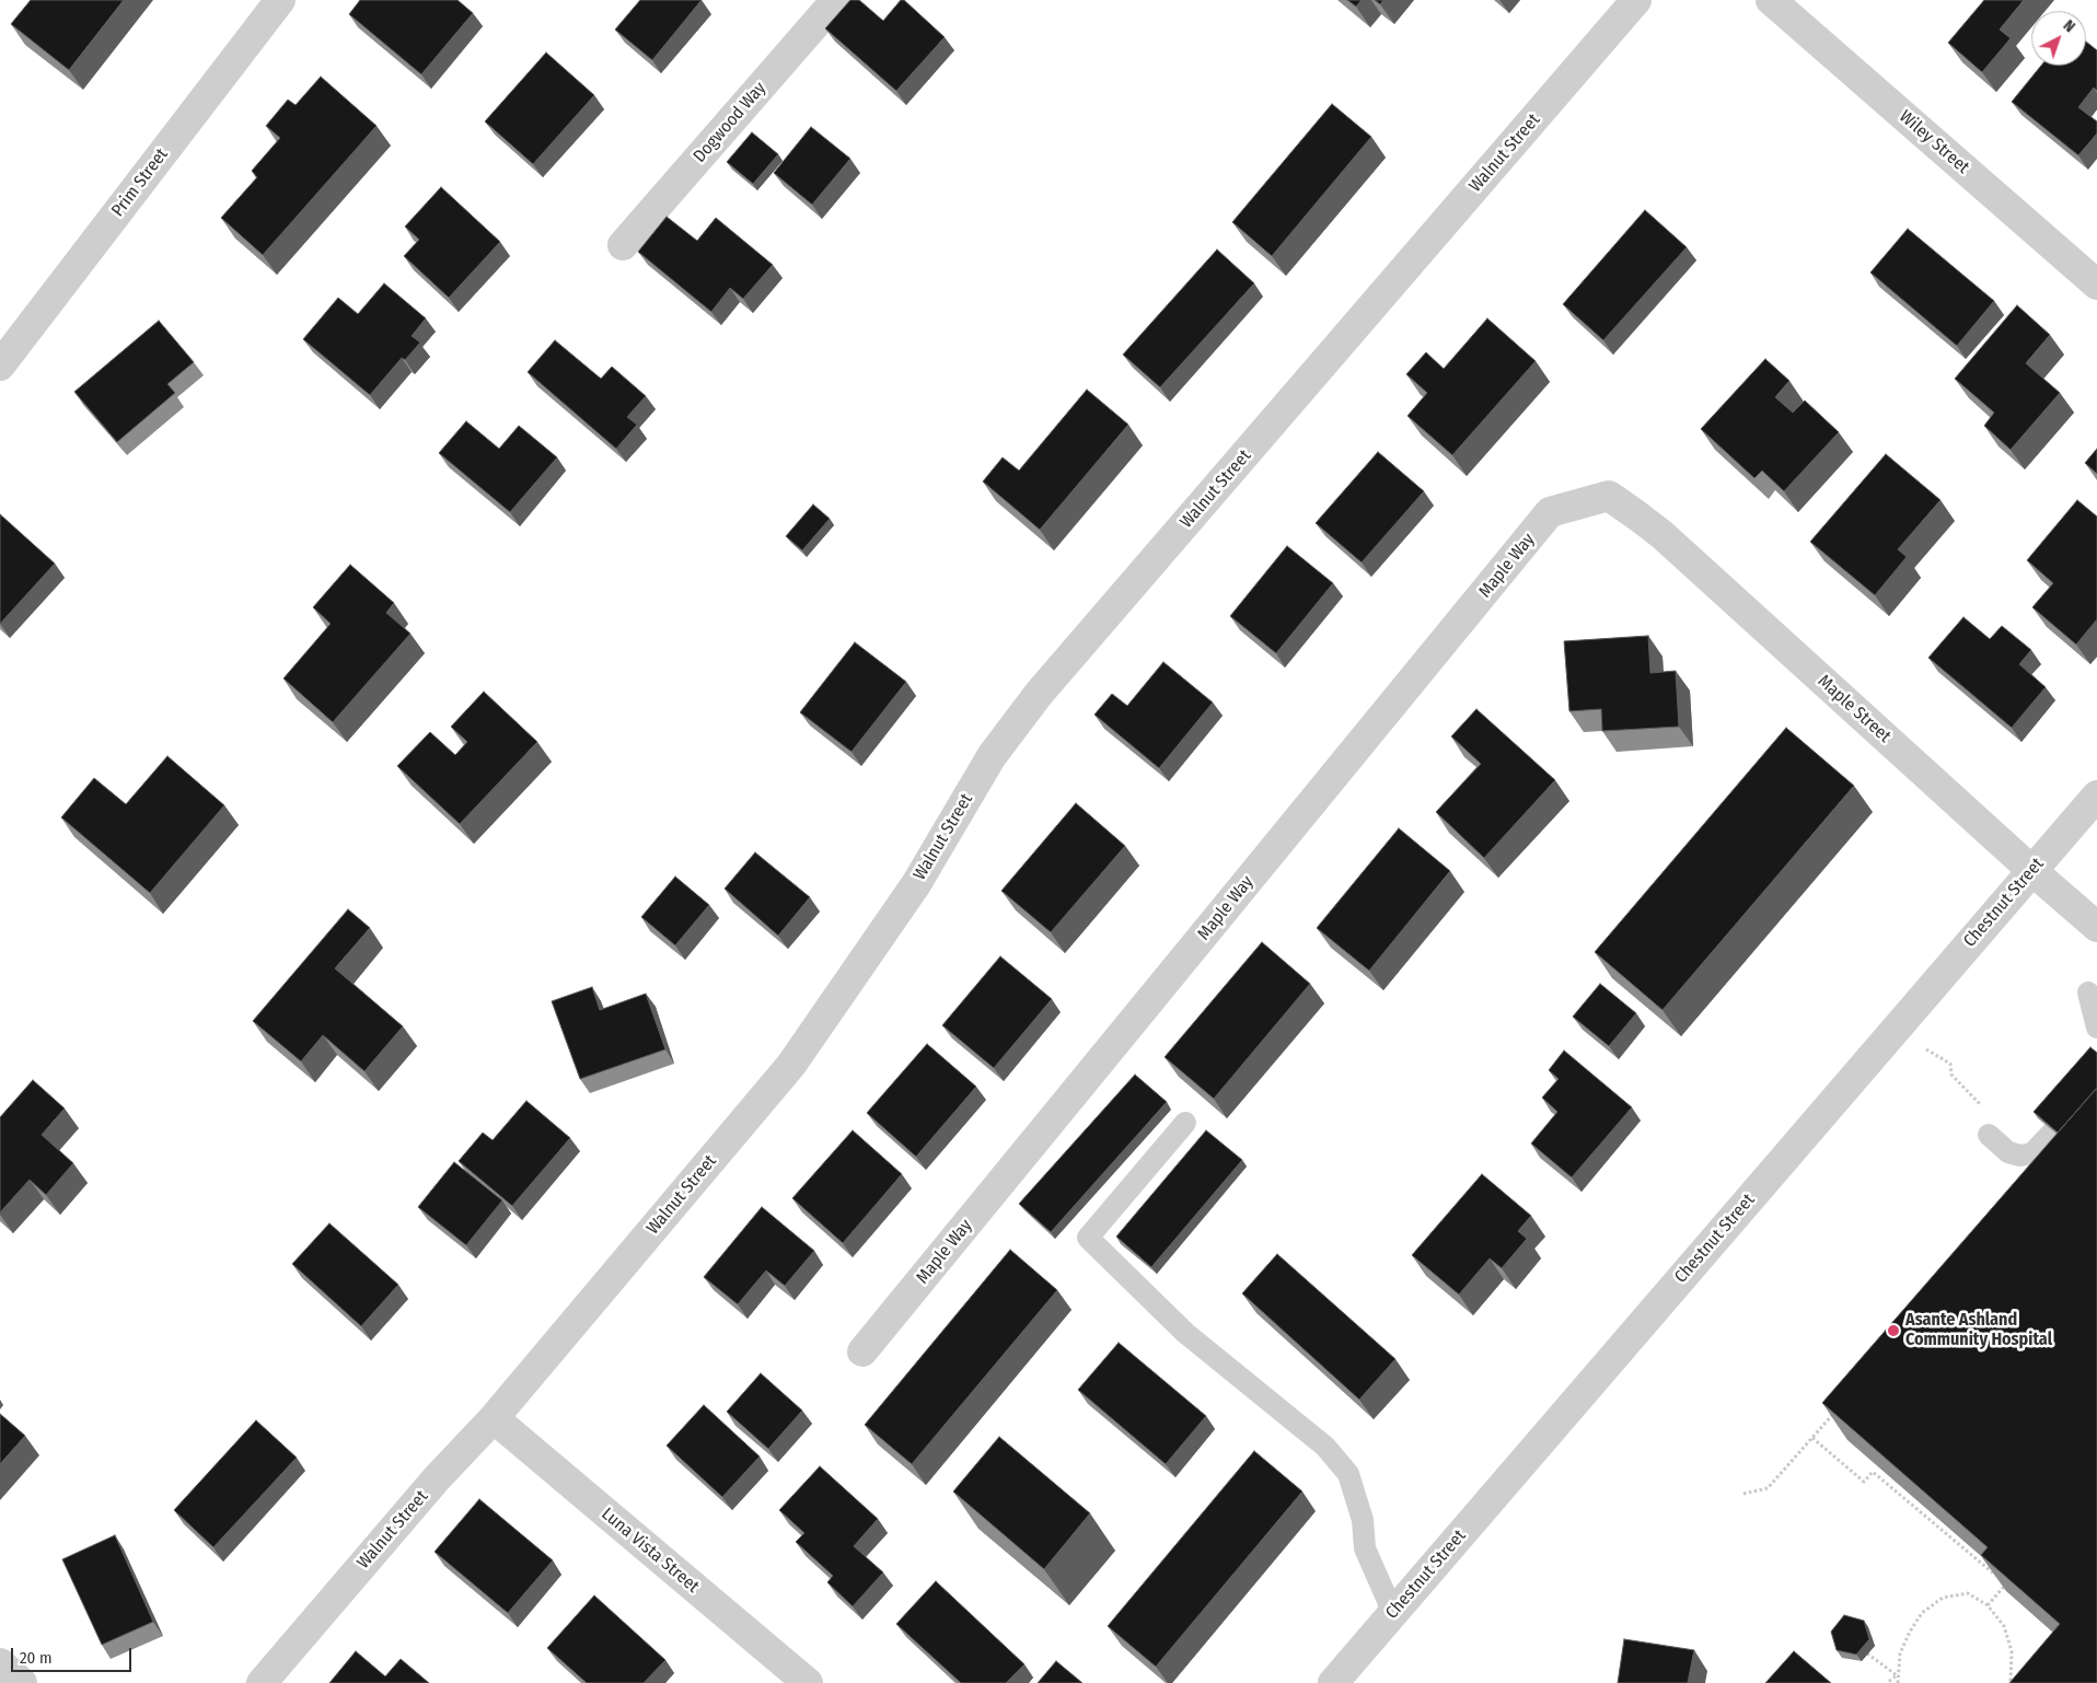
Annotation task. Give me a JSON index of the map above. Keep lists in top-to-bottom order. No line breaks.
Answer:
{"streets":{"street":["Dogwood Way","Wiley Street","Walnut Street","Prim Street","Maple Way","Maple Street","Chestnut Street","Luna Vista Street"]},"crossings":[["Walnut Street","Luna Vista Street"],["Maple Way","Maple Street"],["Maple Street","Chestnut Street"]],"places":["Asante Ashland Community Hospital"],"scale_bar":"20 m","north":"top right"}
